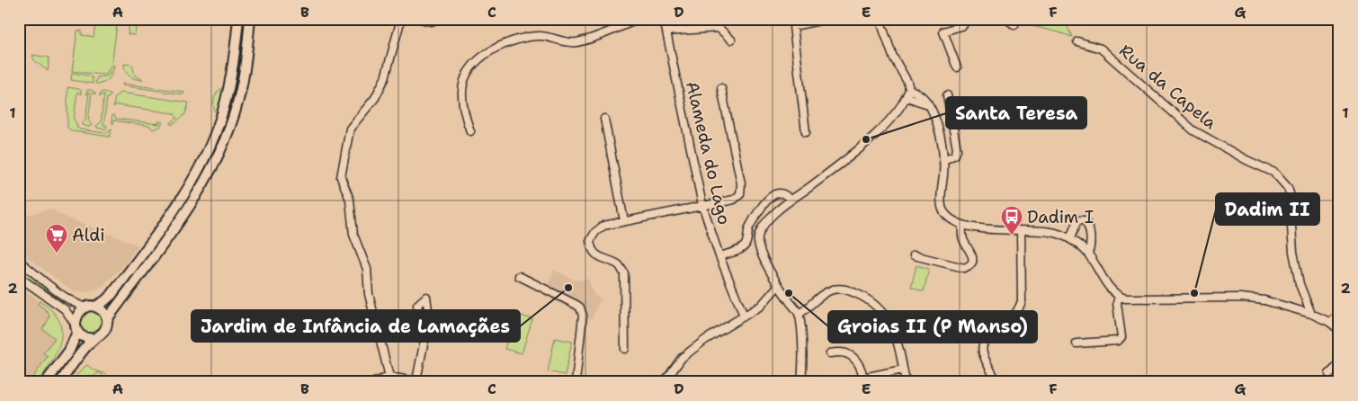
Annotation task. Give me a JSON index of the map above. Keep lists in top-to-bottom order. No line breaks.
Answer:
{"streets":{"street":["Rua da Capela","Alameda do Lago"]},"places":{"other":["Santa Teresa","Jardim de Infância de Lamaçães","Groias II (P Manso)","Dadim II"],"bus stop":["Dadim I"],"supermarket":["Aldi"]},"grid":{"columns":["A","B","C","D","E","F","G"],"rows":["1","2"]}}
